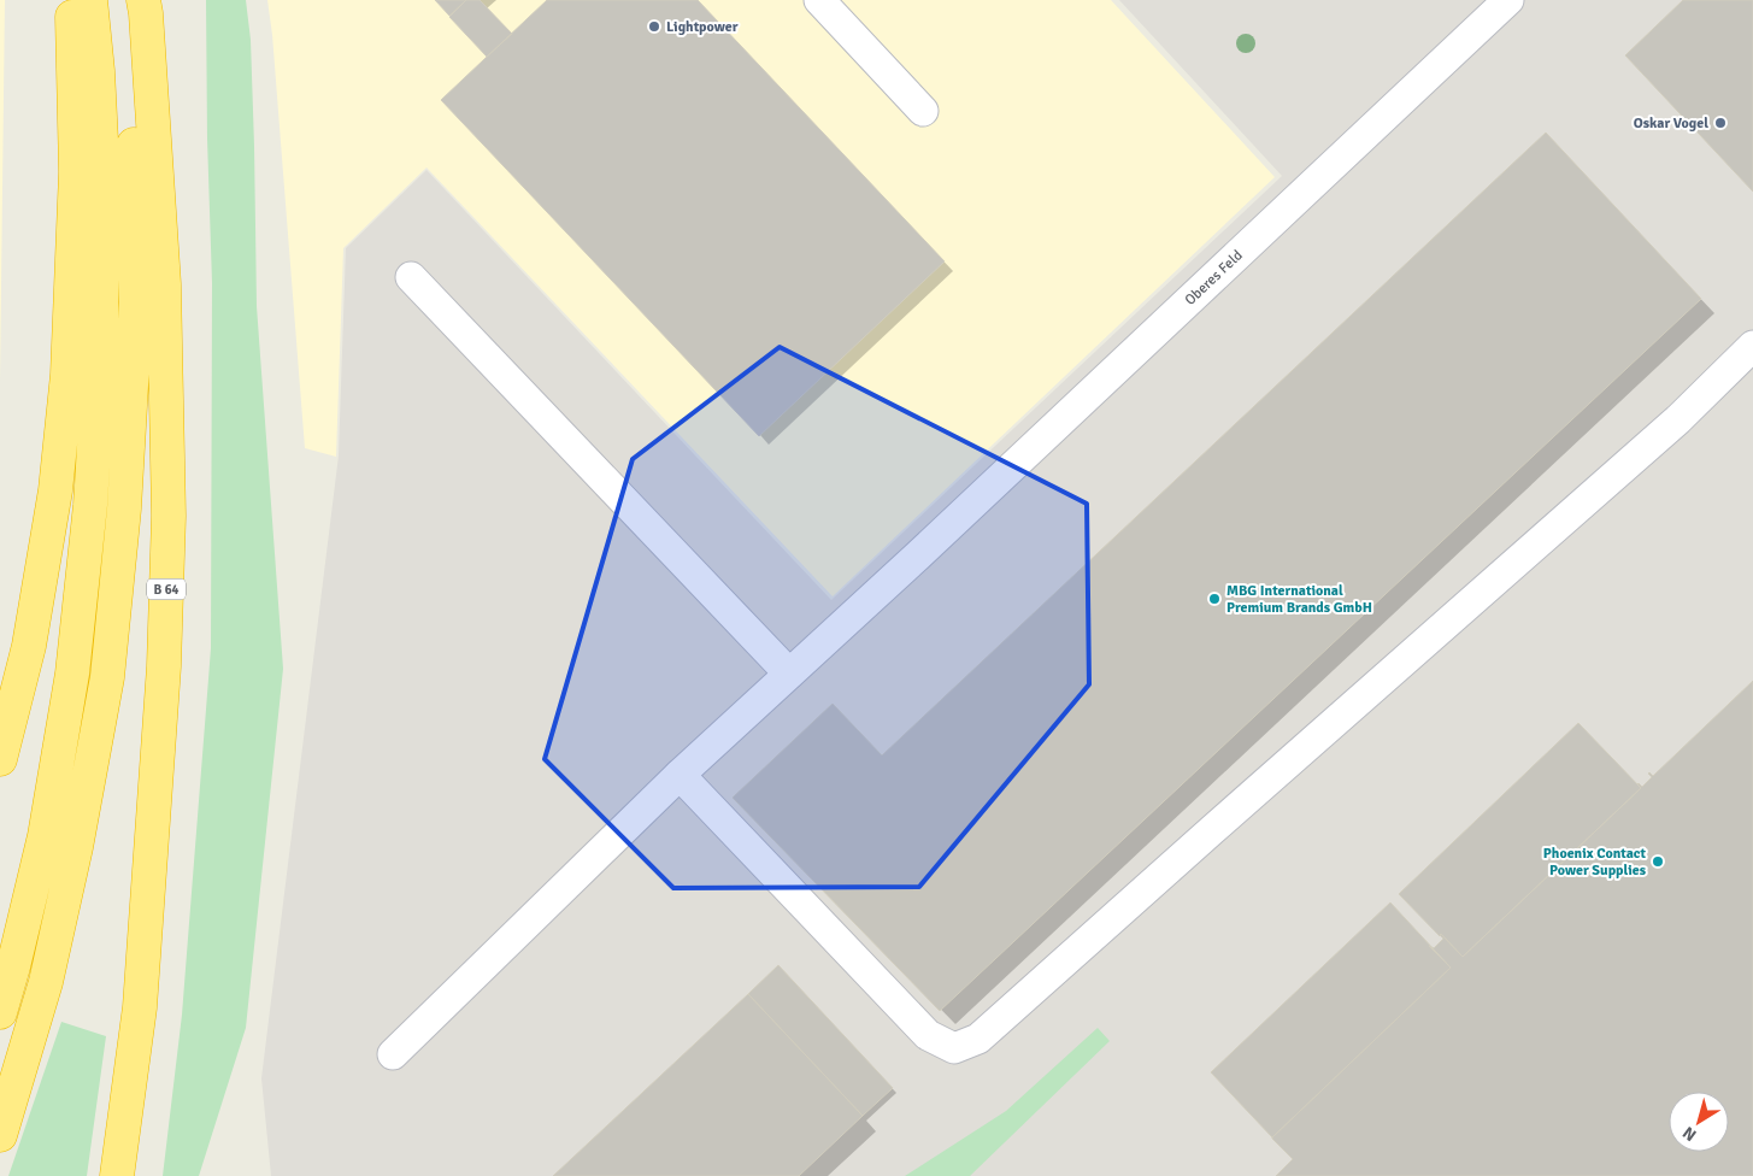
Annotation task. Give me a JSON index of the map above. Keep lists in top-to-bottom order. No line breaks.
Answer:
{"streets":{"highway":["B 64"],"street":["Oberes Feld"]},"places":["Lightpower","Oskar Vogel","MBG International Premium Brands GmbH","Phoenix Contact Power Supplies"],"north":"bottom left"}
